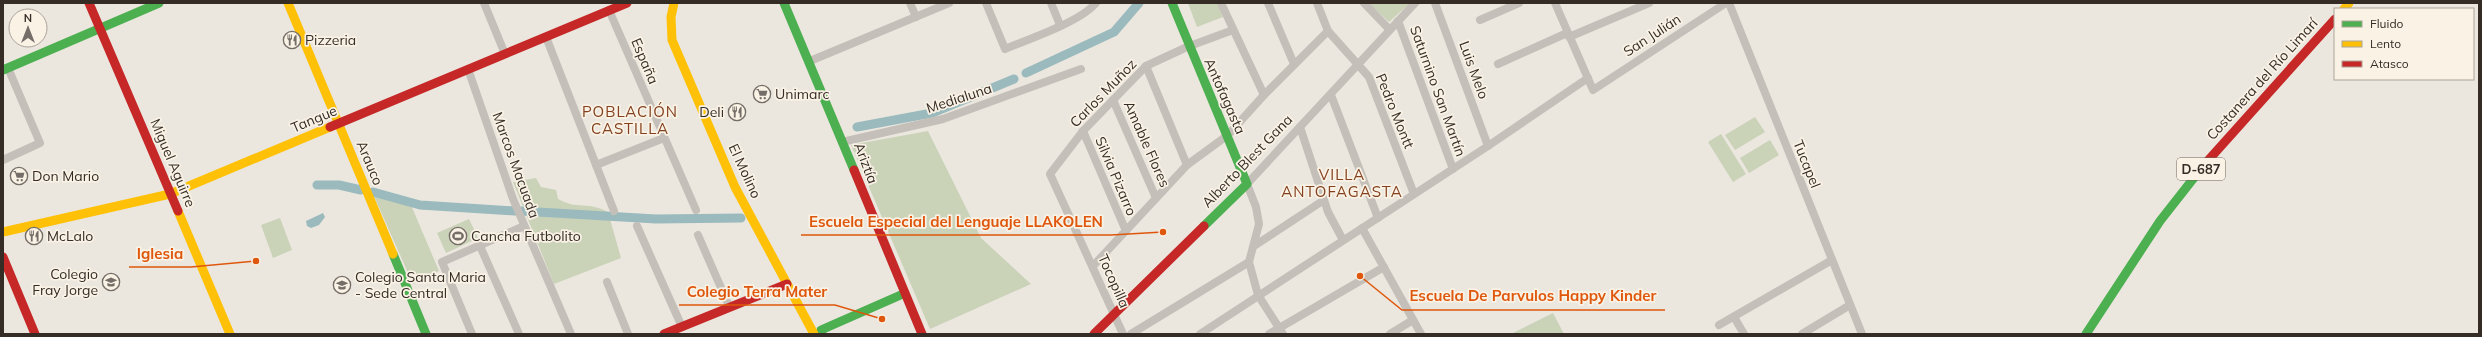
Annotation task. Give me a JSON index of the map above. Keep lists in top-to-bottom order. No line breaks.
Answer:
{"streets":{"main road":["Costanera del Río Limarí","Antofagasta","Tangue","Alberto Blest Gana","Miguel Aguirre","Arauco","Ariztía","D-687","El Molino"],"street":["San Julián","España","Luis Melo","Saturnino San Martín","Carlos Muñoz","Medialuna","Pedro Montt","Amable Flores","Tucapel","Marcos Macuada","Silvia Pizarro","Tocopilla"]},"crossings":[["San Julián","Tucapel"],["España","Tangue"],["Saturnino San Martín","Alberto Blest Gana"],["Carlos Muñoz","Antofagasta"],["Carlos Muñoz","Amable Flores"],["Carlos Muñoz","Silvia Pizarro"],["Carlos Muñoz","Tocopilla"],["Antofagasta","Alberto Blest Gana"],["Medialuna","Ariztía"],["Pedro Montt","Alberto Blest Gana"],["Tangue","Miguel Aguirre"],["Tangue","Arauco"],["Tangue","Marcos Macuada"],["Alberto Blest Gana","Tocopilla"]],"districts":["POBLACIÓN CASTILLA","VILLA ANTOFAGASTA"],"places":{"restaurant":["Pizzeria","Deli","McLalo"],"supermarket":["Unimarc","Don Mario"],"other":["Escuela Especial del Lenguaje LLAKOLEN","Iglesia","Escuela De Parvulos Happy Kinder","Colegio Terra Mater"],"sports":["Cancha Futbolito"],"school or university":["Colegio Fray Jorge","Colegio Santa Maria - Sede Central"]},"legend":["Fluido","Lento","Atasco"],"north":"top"}
